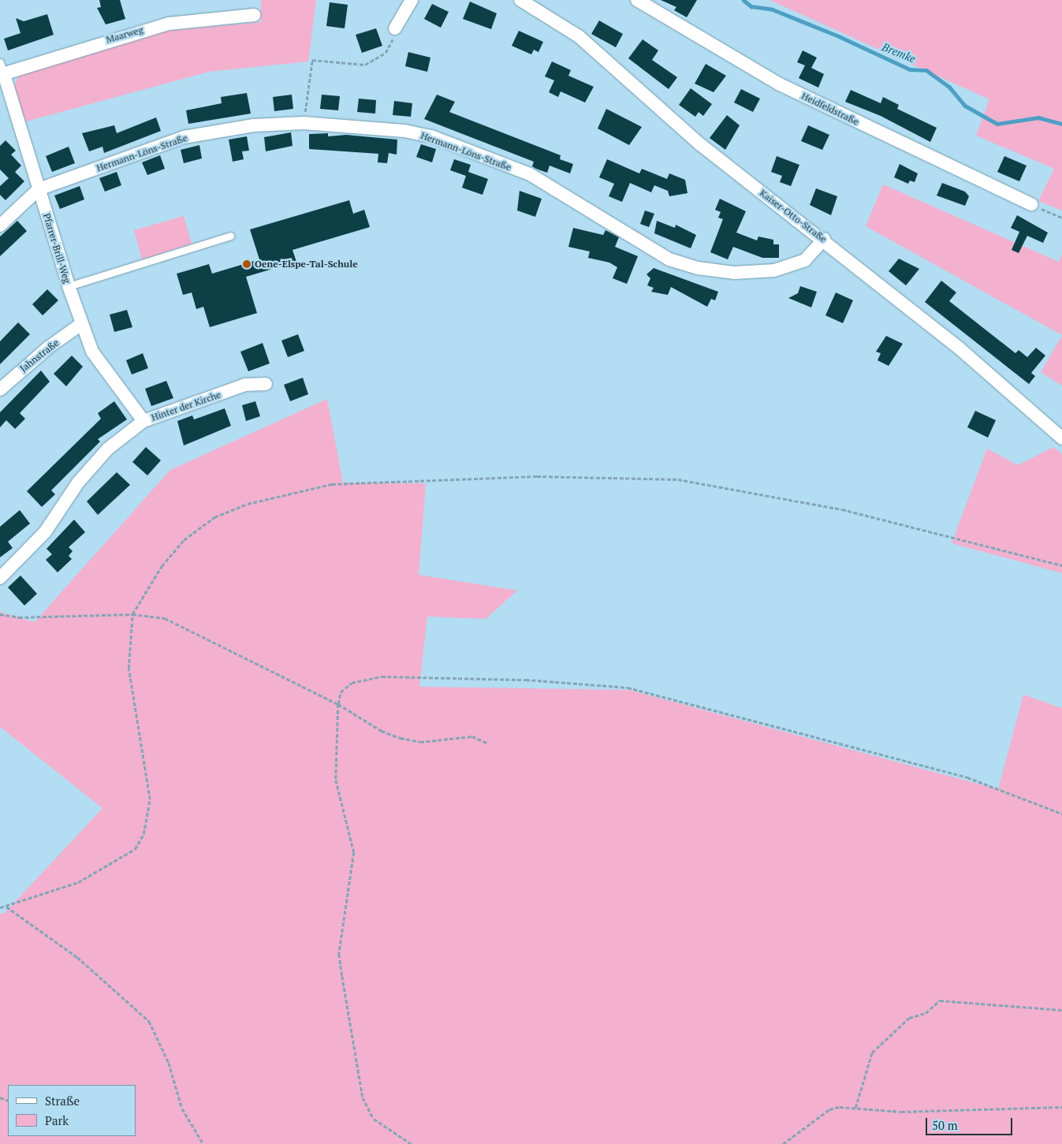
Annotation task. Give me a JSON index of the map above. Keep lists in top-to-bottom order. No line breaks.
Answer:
{"streets":{"street":["Maarweg","Heidfeldstraße","Hermann-Löns-Straße","Kaiser-Otto-Straße","Pfarrer-Brill-Weg","Jahnstraße","Hinter der Kirche"]},"crossings":[["Maarweg","Pfarrer-Brill-Weg"],["Hermann-Löns-Straße","Kaiser-Otto-Straße"],["Hermann-Löns-Straße","Pfarrer-Brill-Weg"],["Pfarrer-Brill-Weg","Jahnstraße"],["Pfarrer-Brill-Weg","Hinter der Kirche"]],"water":["Bremke"],"places":["Oene-Elspe-Tal-Schule"],"legend":["Straße","Park"],"scale_bar":"50 m"}
